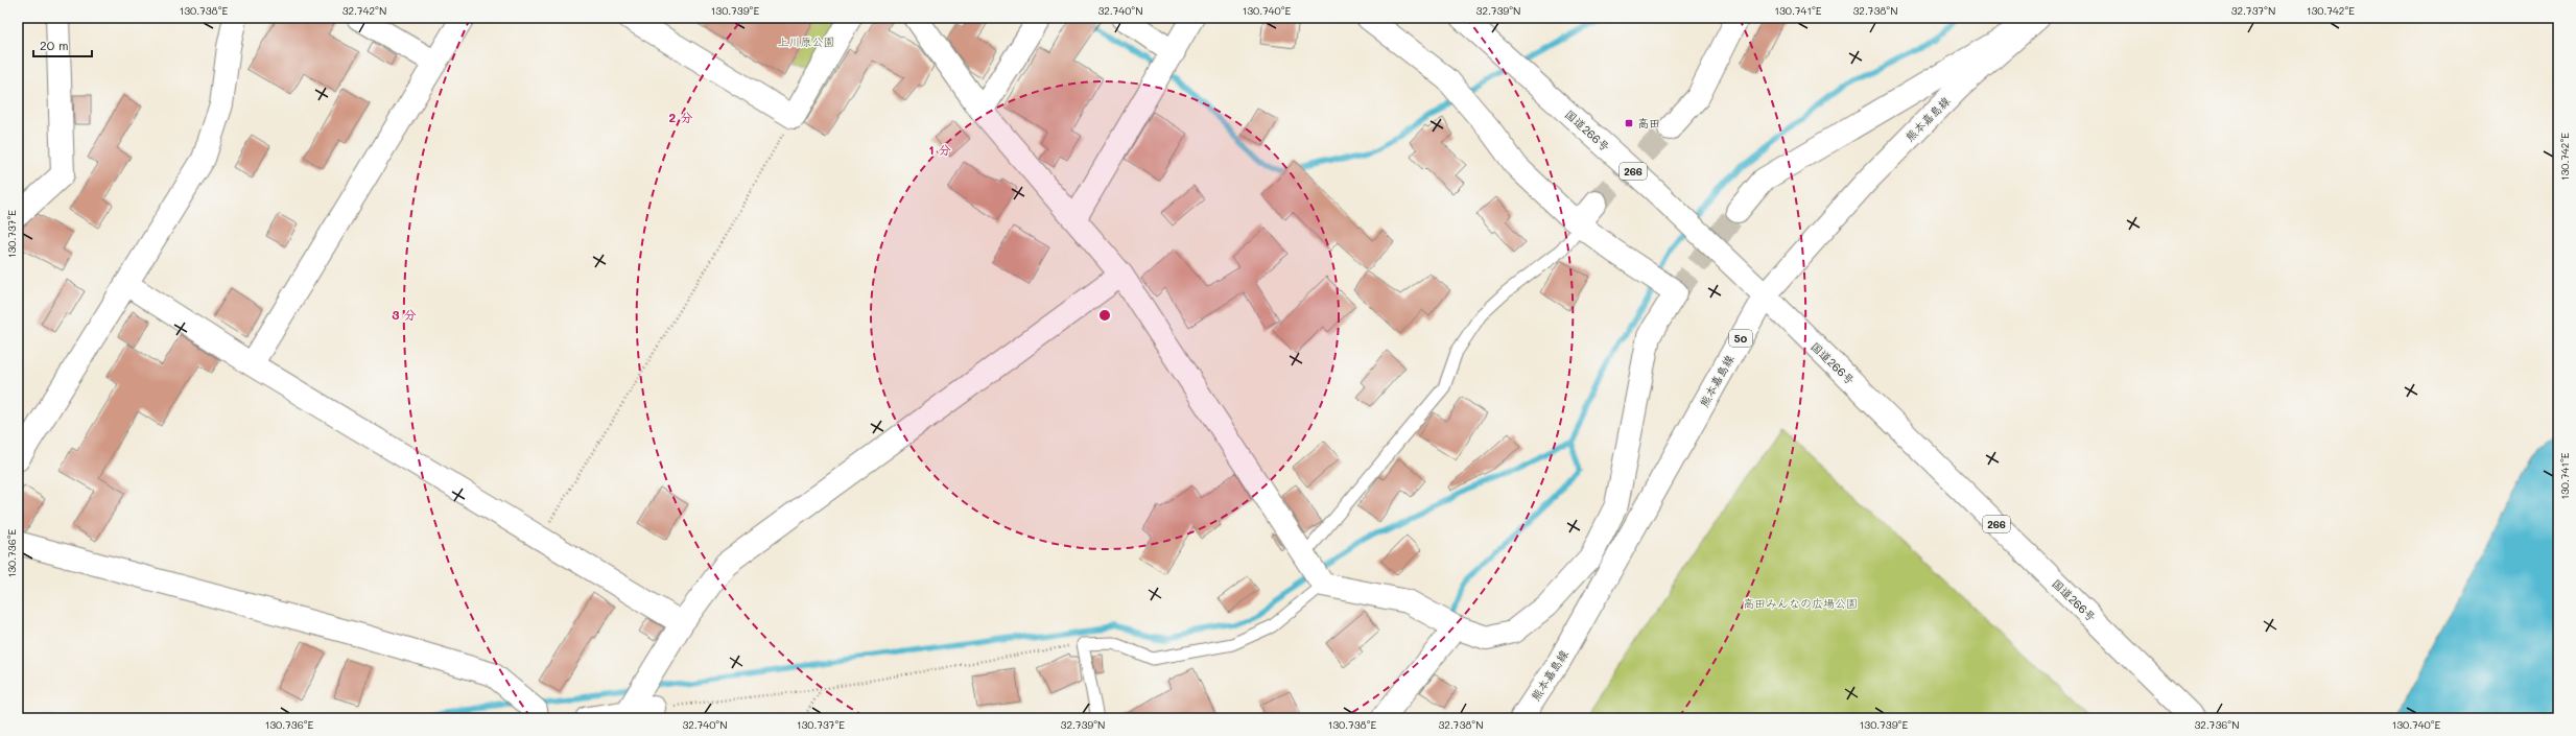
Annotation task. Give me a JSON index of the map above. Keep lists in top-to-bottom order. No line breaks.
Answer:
{"streets":{"main road":["熊本嘉島線","国道266号","266","50"]},"crossings":[["熊本嘉島線","国道266号"]],"parks":["上川原公園","高田みんなの広場公園"],"places":{"transit":["高田"]},"scale_bar":"20 m","coordinates":["130.738°E","32.742°N","130.739°E","32.740°N","130.740°E","32.739°N","130.741°E","32.738°N","32.737°N","130.742°E","130.737°E","130.736°E","32.736°N"],"rings":["2 分","1 分","3 分"]}
